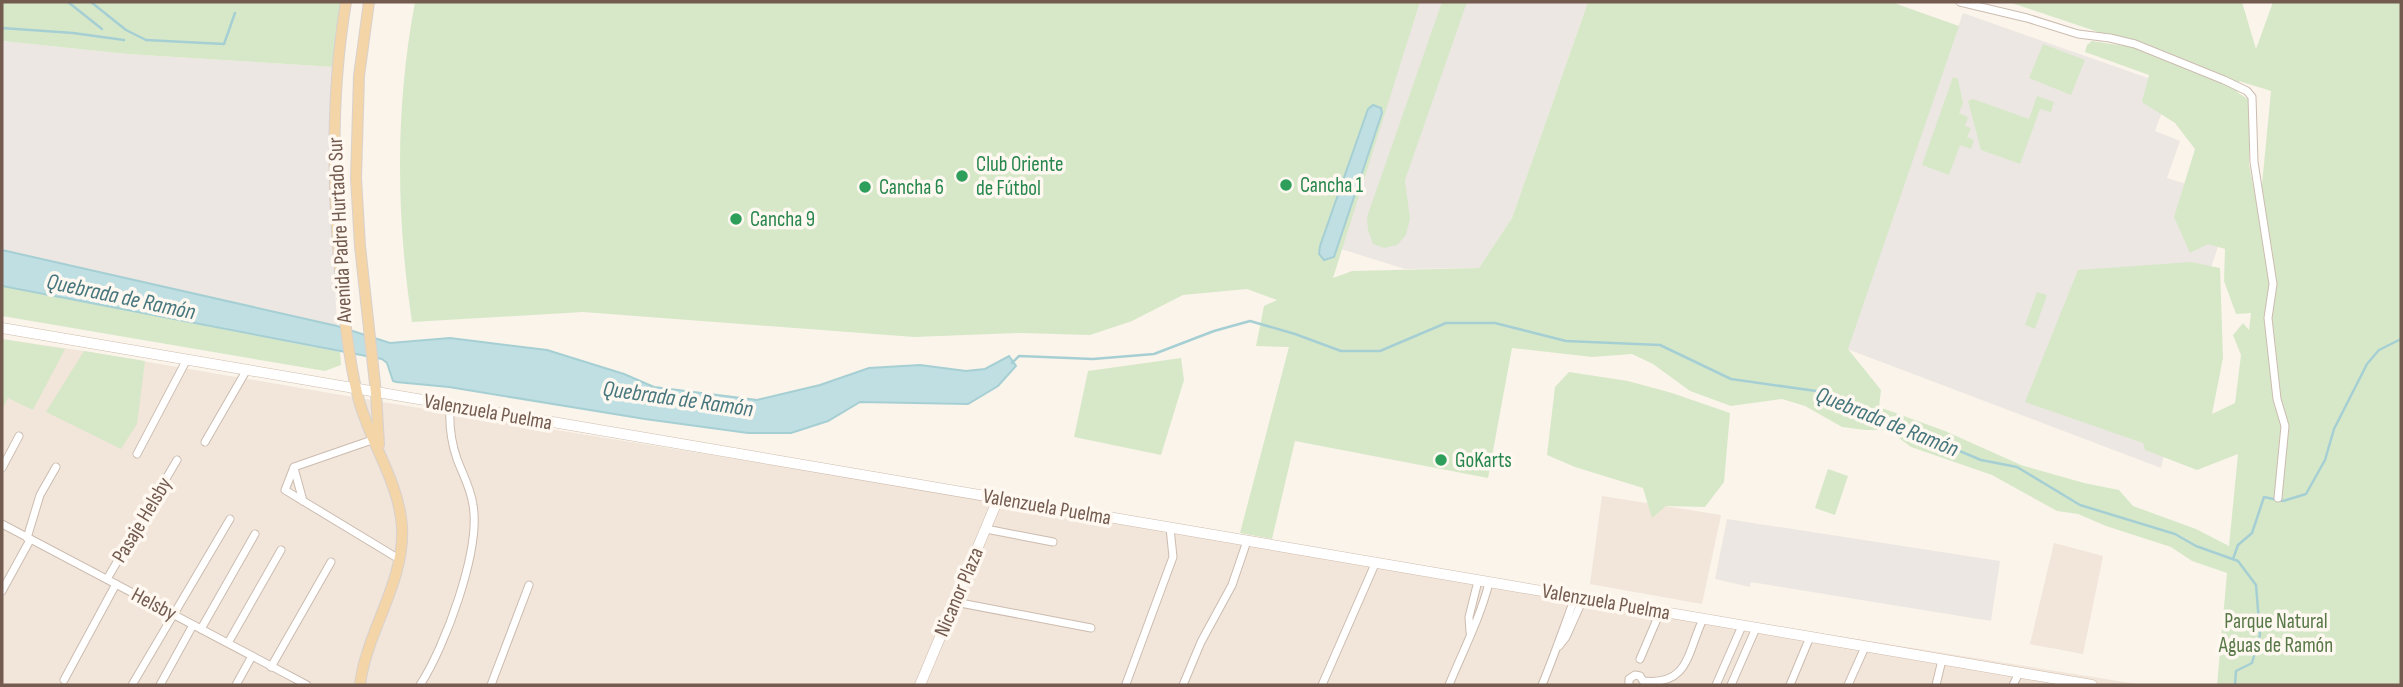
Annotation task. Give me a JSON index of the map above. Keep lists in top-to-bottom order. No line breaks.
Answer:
{"streets":{"main road":["Avenida Padre Hurtado Sur"],"street":["Valenzuela Puelma","Pasaje Helsby","Nicanor Plaza","Helsby"]},"crossings":[["Avenida Padre Hurtado Sur","Valenzuela Puelma"],["Valenzuela Puelma","Nicanor Plaza"],["Pasaje Helsby","Helsby"]],"water":["Quebrada de Ramón"],"parks":["Parque Natural Aguas de Ramón"],"places":["Club Oriente de Fútbol","Cancha 1","Cancha 6","Cancha 9","GoKarts"]}
